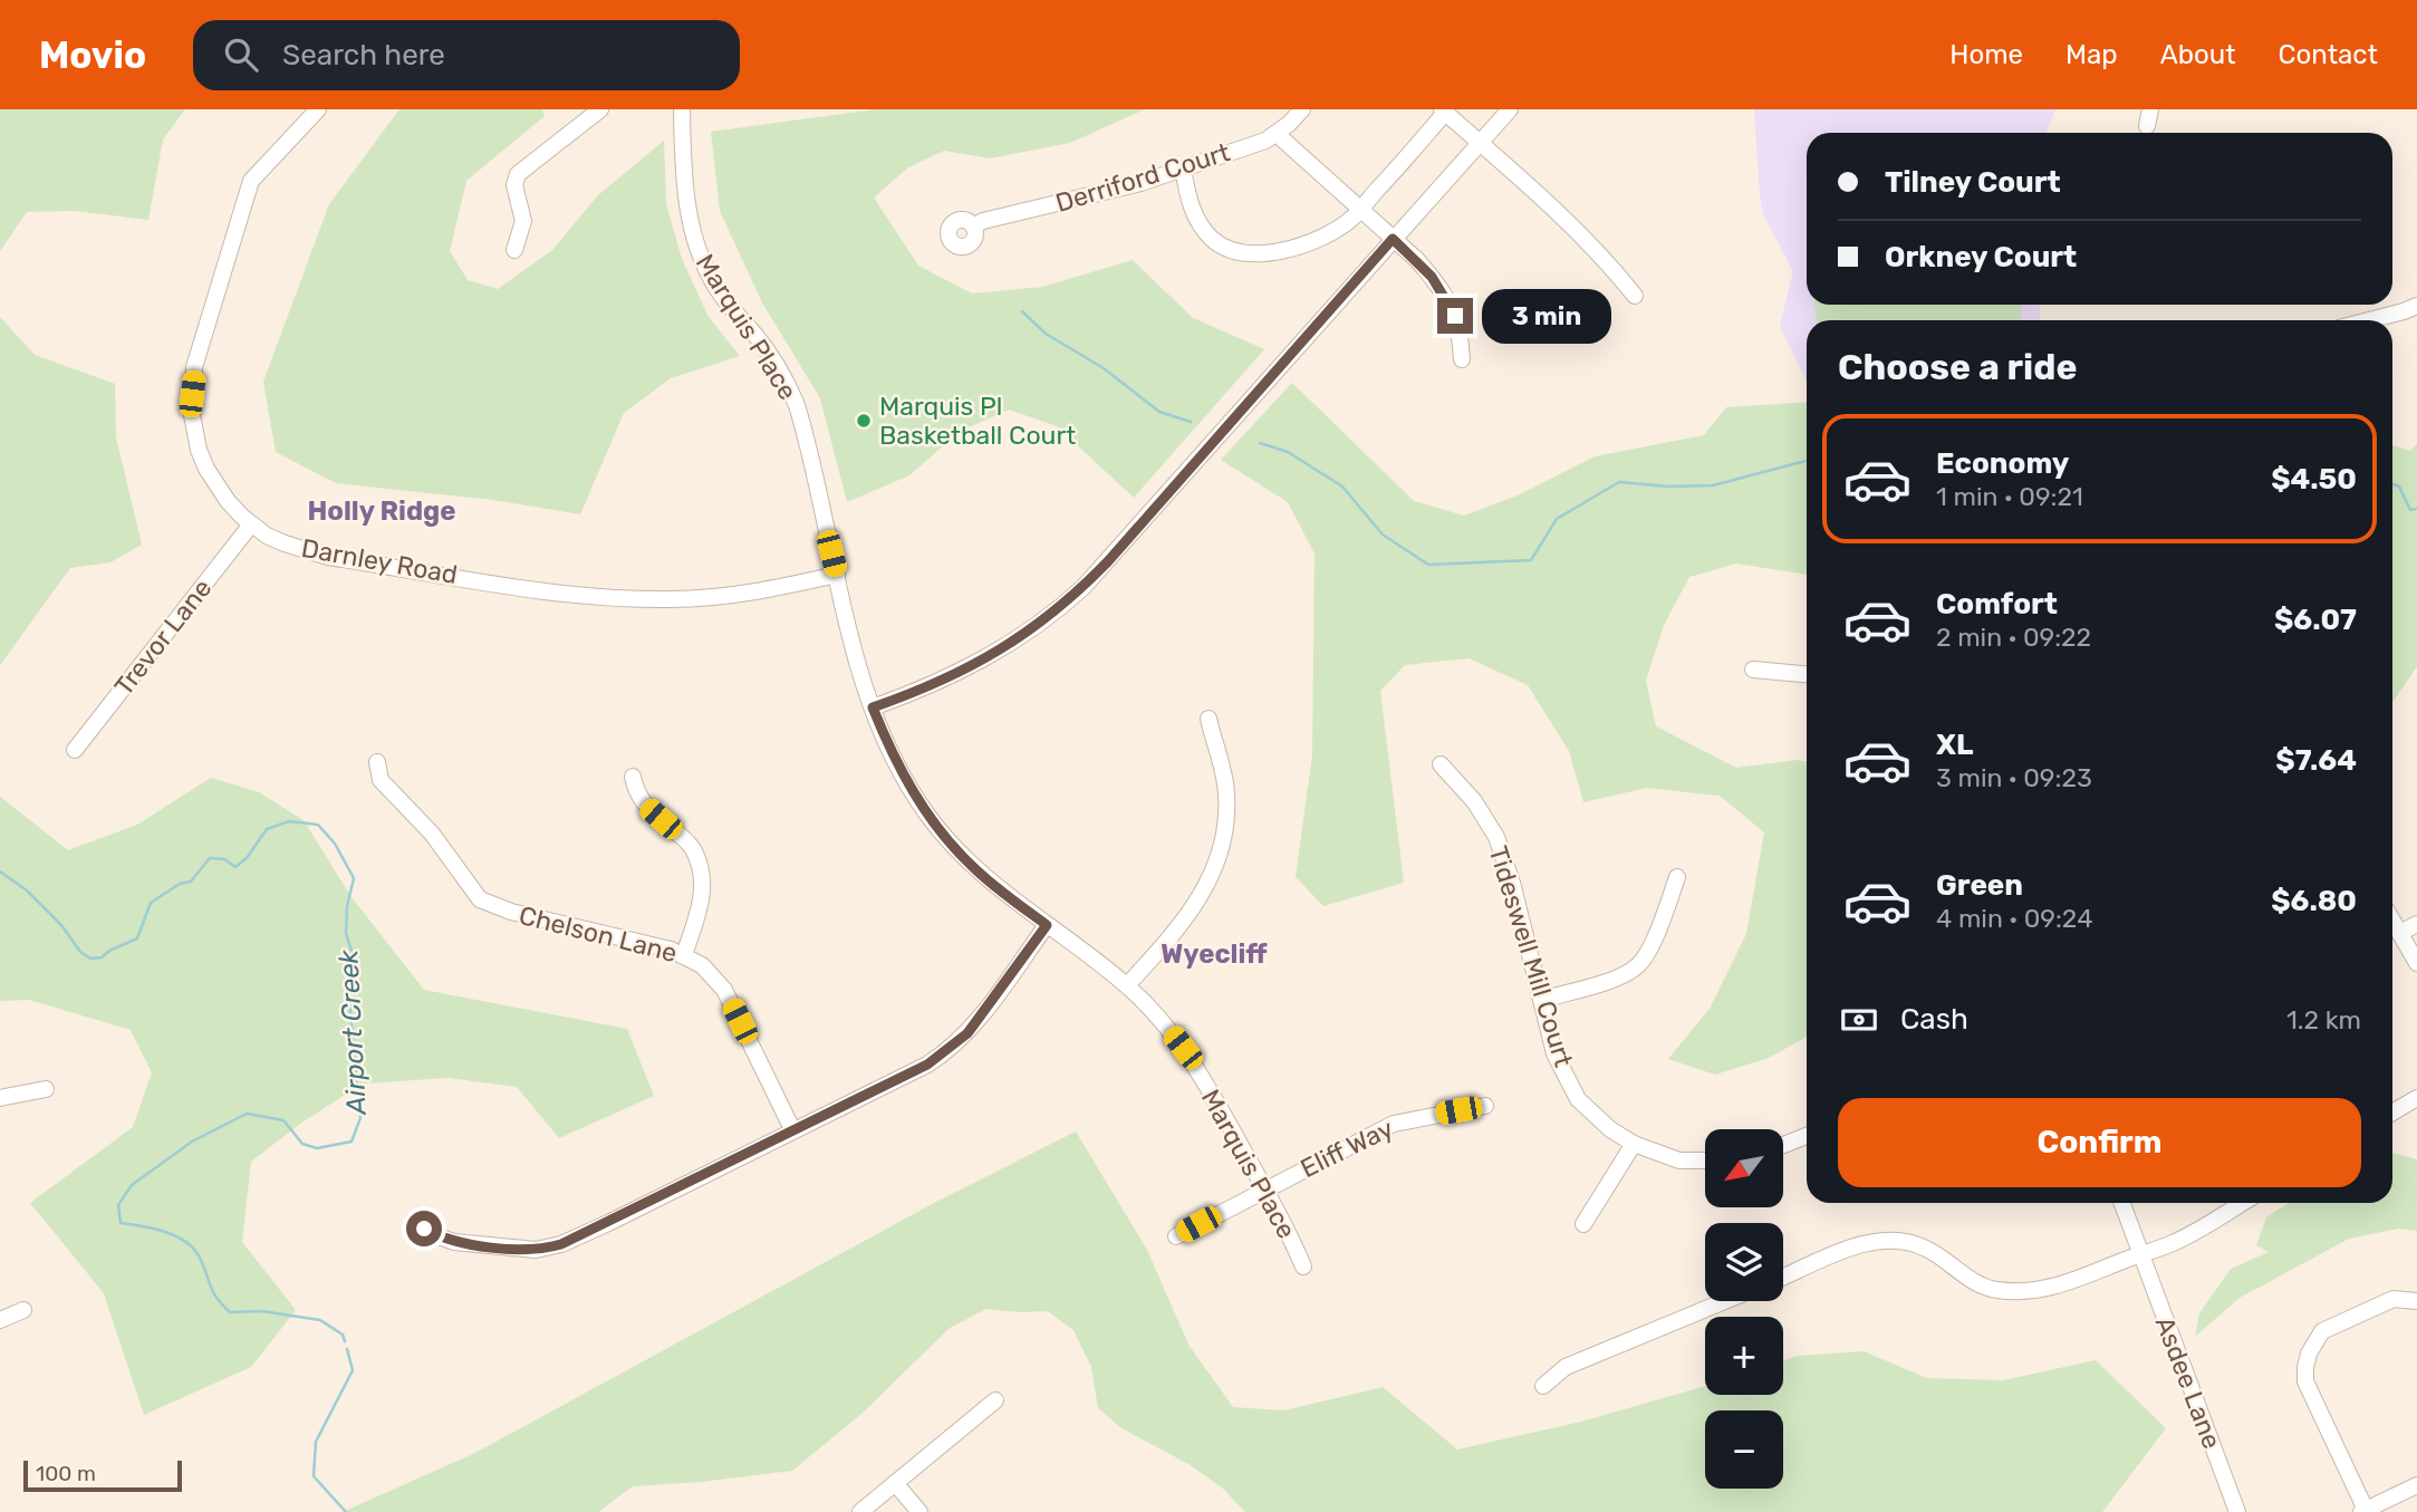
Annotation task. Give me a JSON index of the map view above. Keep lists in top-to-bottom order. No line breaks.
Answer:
{"streets":{"street":["Derriford Court","Marquis Place","Darnley Road","Trevor Lane","Chelson Lane","Tideswell Mill Court","Eliff Way","Asdee Lane"]},"crossings":[["Marquis Place","Darnley Road"],["Marquis Place","Eliff Way"],["Darnley Road","Trevor Lane"]],"districts":["Holly Ridge","Wyecliff"],"water":["Airport Creek"],"places":["Marquis Pl Basketball Court"],"scale_bar":"100 m","north":"bottom left","page":{"header":"Movio","search":"Search here","nav":["Home","Map","About","Contact"],"banner":["Tilney Court","Orkney Court"],"bubble":"3 min","heading":"Choose a ride","list":[{"name":"Economy","note":"1 min · 09:21","value":"$4.50"},{"name":"Comfort","note":"2 min · 09:22","value":"$6.07"},{"name":"XL","note":"3 min · 09:23","value":"$7.64"},{"name":"Green","note":"4 min · 09:24","value":"$6.80"}],"pay":["Cash","1.2 km"],"buttons":"Confirm","map_buttons":["+","−"],"scale":"100 m"}}
